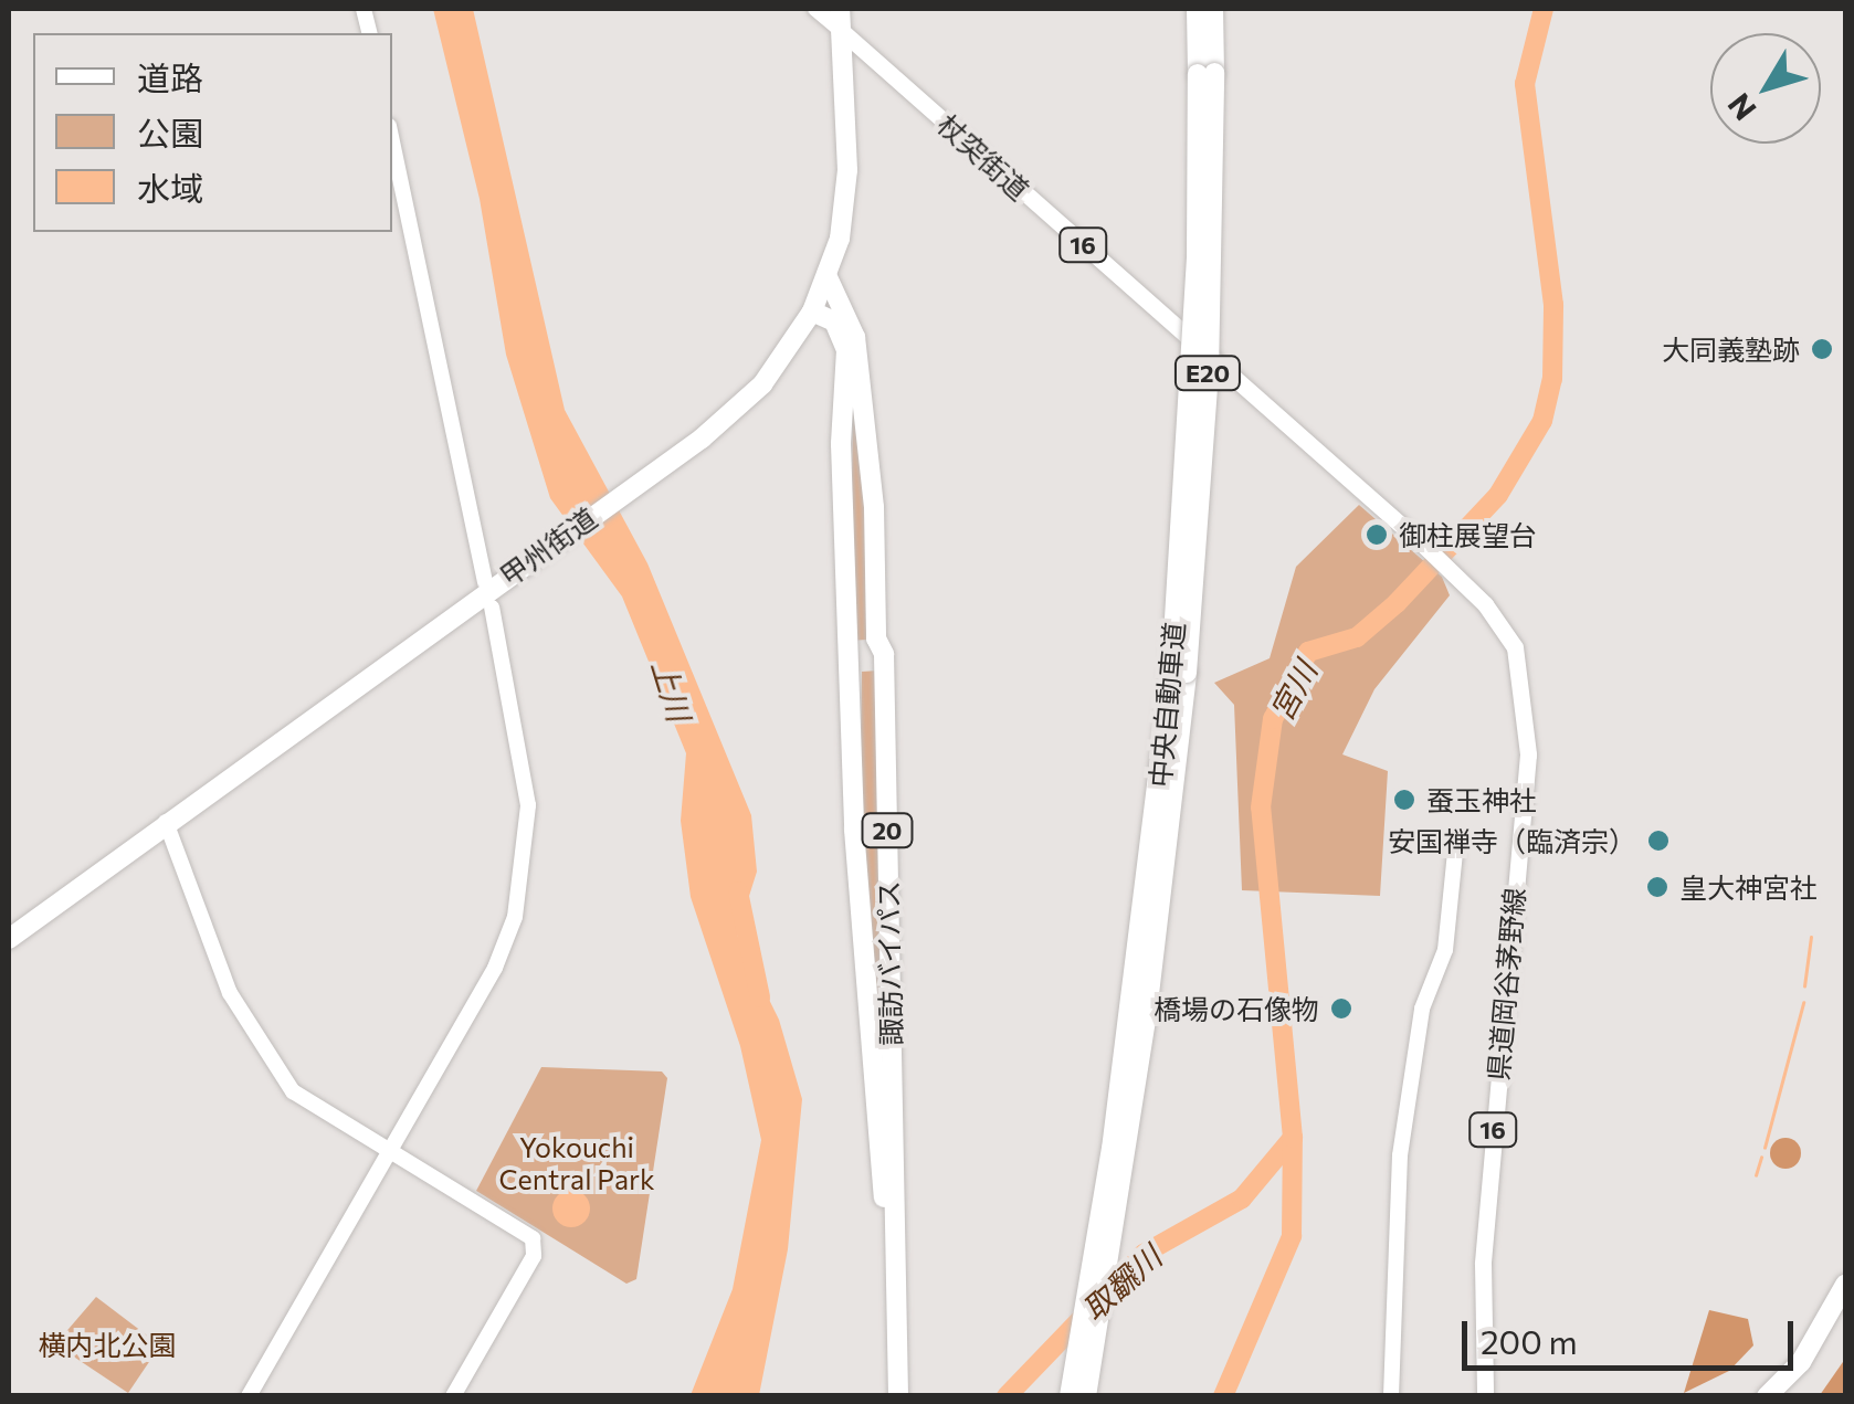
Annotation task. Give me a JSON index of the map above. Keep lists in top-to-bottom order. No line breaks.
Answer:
{"streets":{"highway":["E20","甲州街道","中央自動車道","20","諏訪バイパス"],"main road":["杖突街道","16","県道岡谷茅野線"]},"crossings":[["杖突街道","甲州街道"],["杖突街道","県道岡谷茅野線"],["甲州街道","諏訪バイパス"]],"water":["上川","宮川","取飜川"],"parks":["Yokouchi Central Park","横内北公園"],"places":["大同義塾跡","御柱展望台","蚕玉神社","安国禅寺（臨済宗）","皇大神宮社","橋場の石像物"],"legend":["道路","公園","水域"],"scale_bar":"200 m","north":"bottom left"}
